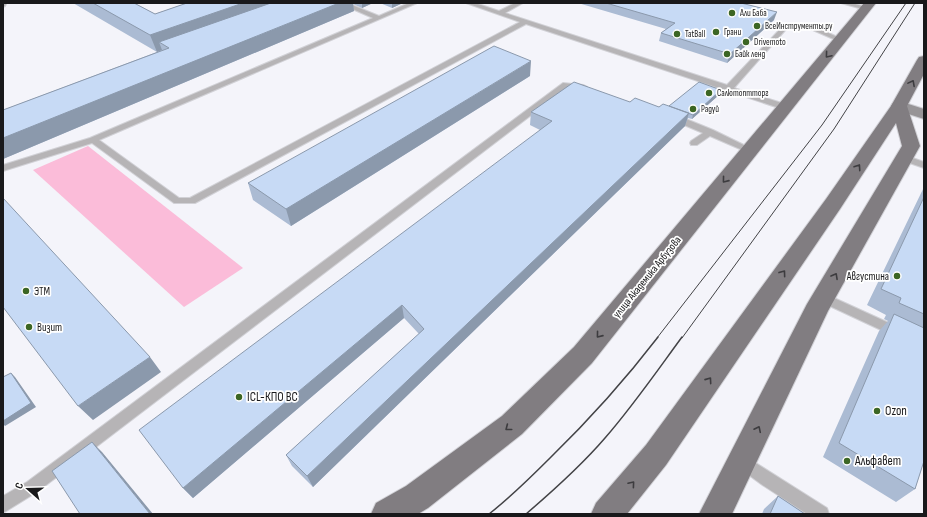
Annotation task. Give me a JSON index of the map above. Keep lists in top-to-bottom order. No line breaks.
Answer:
{"streets":{"main road":["улица Академика Арбузова"]},"places":["Али Баба","ВсеИнструменты.ру","Грани","TatBall","Drivemoto","Байк ленд","Салютоптторг","Радуй","Августина","ЭТМ","Визит","ICL-КПО ВС","Ozon","Альфавет"],"north":"left"}
